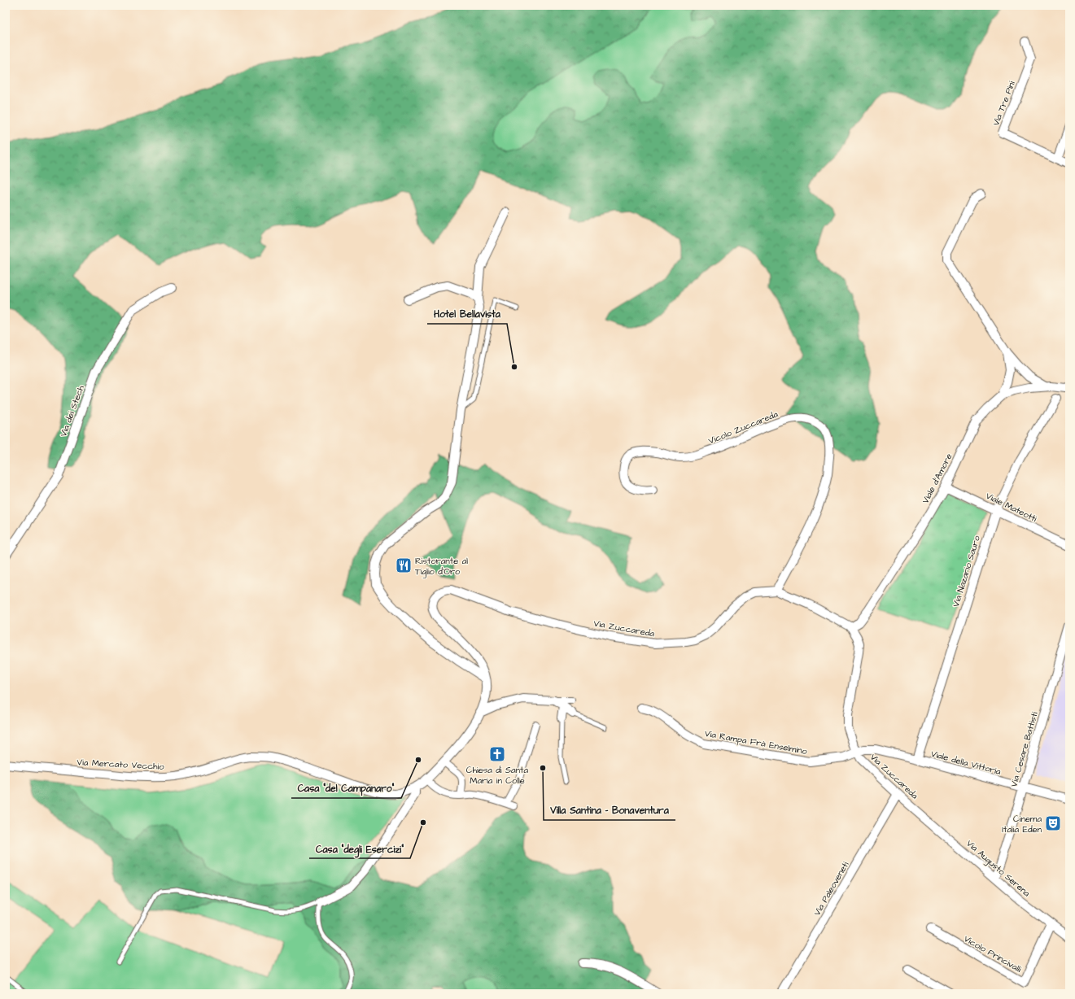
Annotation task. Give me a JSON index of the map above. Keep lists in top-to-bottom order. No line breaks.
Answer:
{"streets":{"street":["Via Tre Pini","Via dei Stech","Vicolo Zuccareda","Viale d'Amore","Viale Mateotti","Via Nazario Sauro","Via Zuccareda","Via Rampa Frà Enselmino","Via Cesare Battisti","Viale della Vittoria","Via Mercato Vecchio","Via Augusto Serena","Via Paleoveneti","Vicolo Princivalli"]},"crossings":[["Vicolo Zuccareda","Via Zuccareda"],["Viale d'Amore","Viale Mateotti"],["Viale d'Amore","Via Zuccareda"],["Viale Mateotti","Via Nazario Sauro"],["Via Nazario Sauro","Viale della Vittoria"],["Via Zuccareda","Via Rampa Frà Enselmino"],["Via Zuccareda","Viale della Vittoria"],["Via Zuccareda","Via Mercato Vecchio"],["Via Zuccareda","Via Augusto Serena"],["Via Zuccareda","Via Paleoveneti"],["Via Rampa Frà Enselmino","Viale della Vittoria"],["Via Cesare Battisti","Viale della Vittoria"],["Via Cesare Battisti","Via Augusto Serena"],["Via Augusto Serena","Vicolo Princivalli"]],"places":{"other":["Hotel Bellavista","Casa \"del Campanaro\"","Villa Santina - Bonaventura","Casa \"degli Esercizi\""],"restaurant":["Ristorante al Tiglio d'Oro"],"church":["Chiesa di Santa Maria in Colle"],"theatre":["Cinema Italia Eden"]}}
